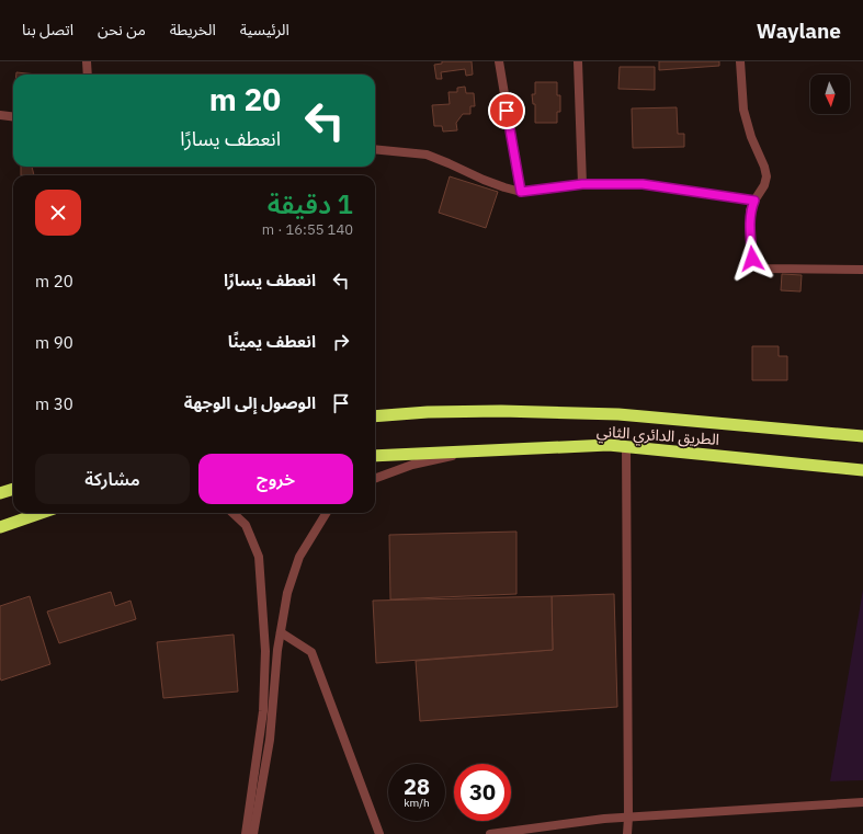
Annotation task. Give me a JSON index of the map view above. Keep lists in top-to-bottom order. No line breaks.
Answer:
{"streets":{"highway":["الطريق الدائري الثاني"]},"north":"bottom","page":{"header":"Waylane","nav":["الرئيسية","الخريطة","من نحن","اتصل بنا"],"turn":["20 m","انعطف يسارًا"],"heading":["1 دقيقة","140 m · 16:55"],"list":[{"name":"انعطف يسارًا","value":"20 m"},{"name":"انعطف يمينًا","value":"90 m"},{"name":"الوصول إلى الوجهة","value":"30 m"}],"buttons":["خروج","مشاركة"],"speed":"28 km/h","limit":"30"}}
